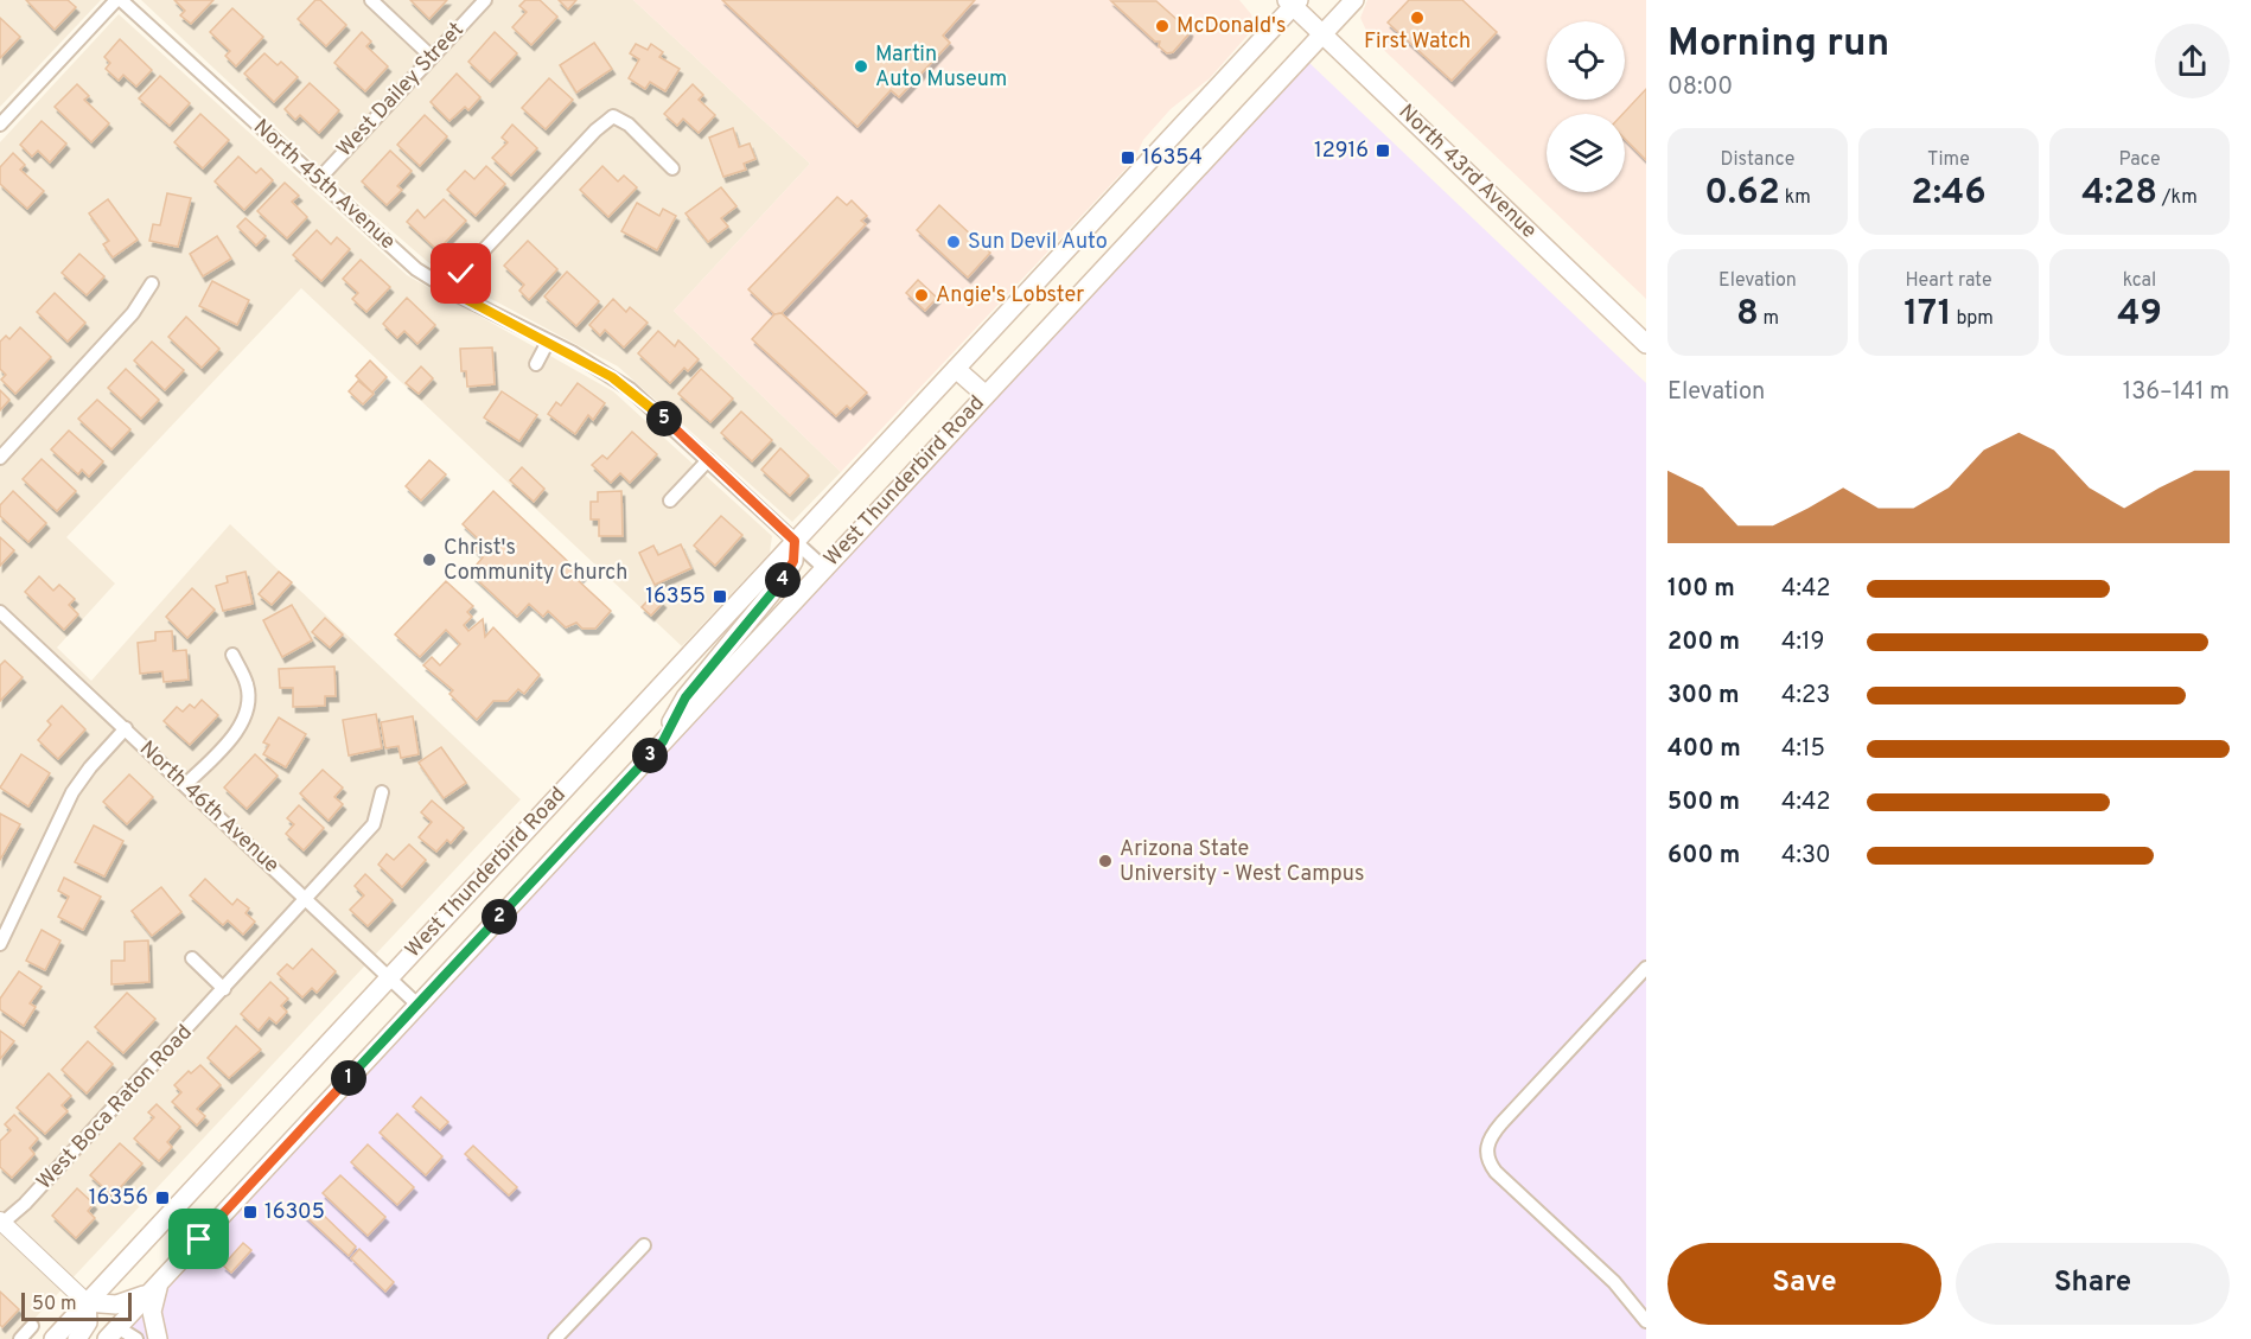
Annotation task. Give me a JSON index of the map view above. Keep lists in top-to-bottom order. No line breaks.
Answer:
{"streets":{"main road":["North 43rd Avenue","West Thunderbird Road"],"street":["West Dailey Street","North 45th Avenue","North 46th Avenue","West Boca Raton Road"]},"crossings":[["West Dailey Street","North 45th Avenue"],["North 43rd Avenue","West Thunderbird Road"],["North 45th Avenue","West Thunderbird Road"],["West Thunderbird Road","North 46th Avenue"],["North 46th Avenue","West Boca Raton Road"]],"places":{"other":["First Watch","McDonald's","Martin Auto Museum","Sun Devil Auto","Angie's Lobster","Christ's Community Church","Arizona State University - West Campus"],"transit":["12916","16354","16355","16356","16305"]},"scale_bar":"50 m","page":{"heading":["Morning run","08:00"],"stats":[["Distance","0.62 km"],["Time","2:46"],["Pace","4:28 /km"],["Elevation","8 m"],["Heart rate","171 bpm"],["kcal","49"]],"chart":["Elevation","136–141 m"],"pins":["5","4","3","2","1"],"list":[{"name":"100 m","note":"4:42"},{"name":"200 m","note":"4:19"},{"name":"300 m","note":"4:23"},{"name":"400 m","note":"4:15"},{"name":"500 m","note":"4:42"},{"name":"600 m","note":"4:30"}],"buttons":["Save","Share"],"scale":"50 m"}}
